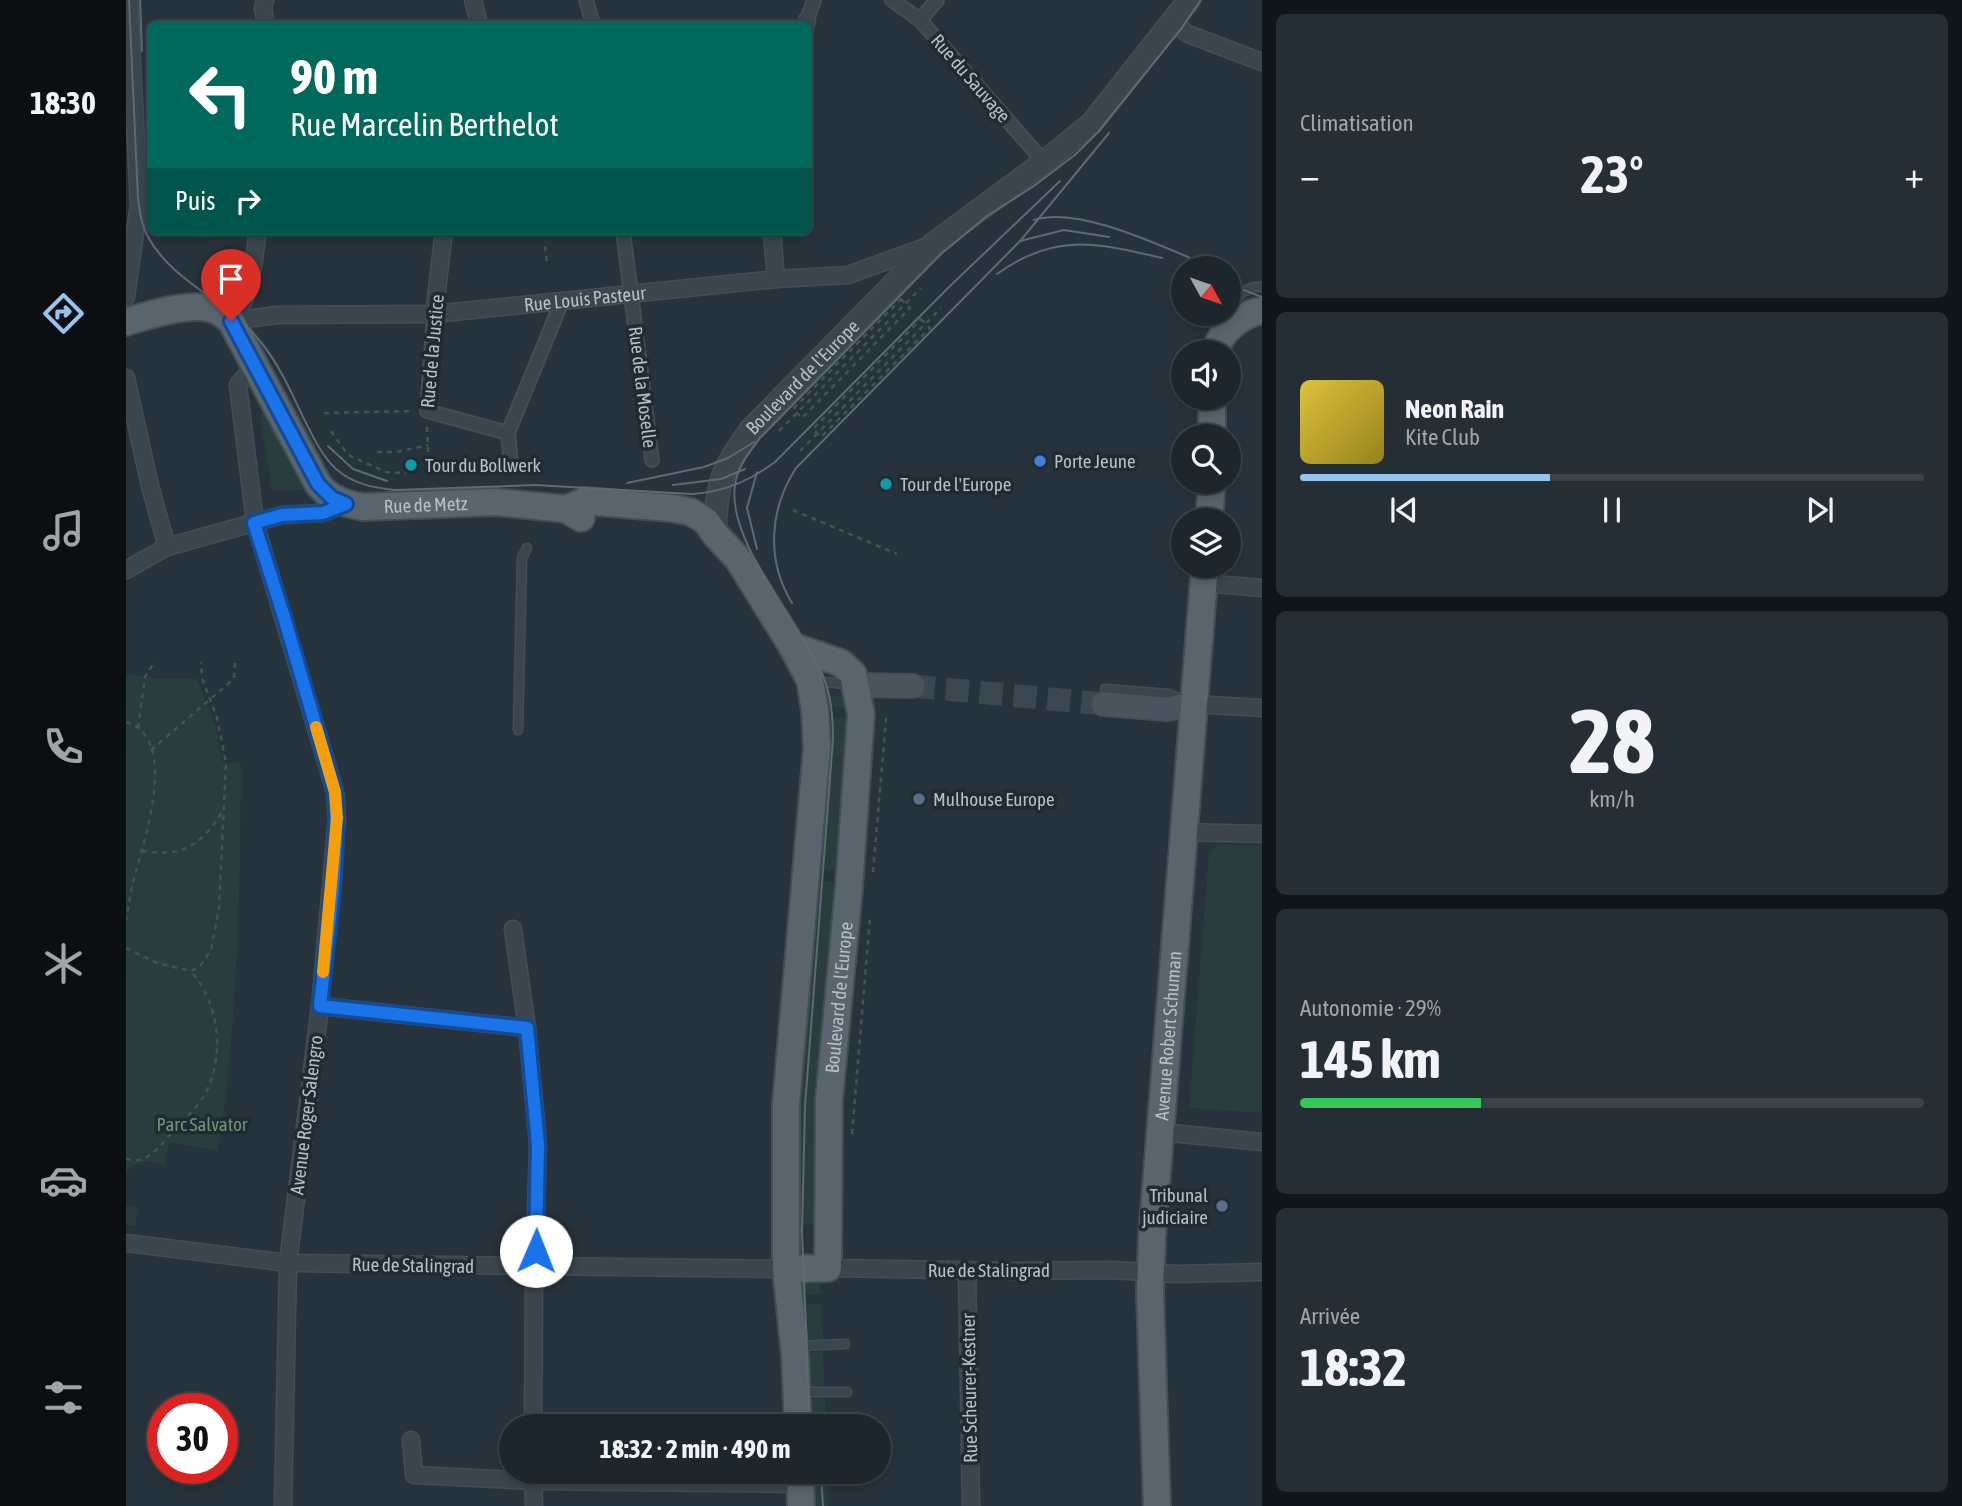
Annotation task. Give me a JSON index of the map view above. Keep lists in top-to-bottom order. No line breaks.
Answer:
{"streets":{"main road":["Rue Louis Pasteur","Boulevard de l'Europe","Rue de Metz","Avenue Robert Schuman"],"street":["Rue du Sauvage","Rue de la Justice","Rue de la Moselle","Avenue Roger Salengro","Rue de Stalingrad","Rue Scheurer-Kestner"]},"crossings":[["Rue du Sauvage","Boulevard de l'Europe"],["Rue Louis Pasteur","Rue de la Justice"],["Rue Louis Pasteur","Boulevard de l'Europe"],["Rue Louis Pasteur","Rue de la Moselle"],["Boulevard de l'Europe","Rue de Metz"],["Boulevard de l'Europe","Rue de Stalingrad"],["Rue de Metz","Avenue Roger Salengro"],["Avenue Robert Schuman","Rue de Stalingrad"],["Avenue Roger Salengro","Rue de Stalingrad"],["Rue de Stalingrad","Rue Scheurer-Kestner"]],"parks":["Parc Salvator"],"places":["Porte Jeune","Tour du Bollwerk","Tour de l'Europe","Mulhouse Europe","Tribunal judiciaire"],"north":"bottom right","page":{"tabs":"18:30","tile":["Climatisation",["28","km/h"],["Autonomie · 29%","145 km"],["Arrivée","18:32"]],"turn":["90 m","Rue Marcelin Berthelot"],"heat":["−","23°","+"],"then":"Puis","song":["Neon Rain","Kite Club"],"limit":"30","trip":"18:32 · 2 min · 490 m"}}
